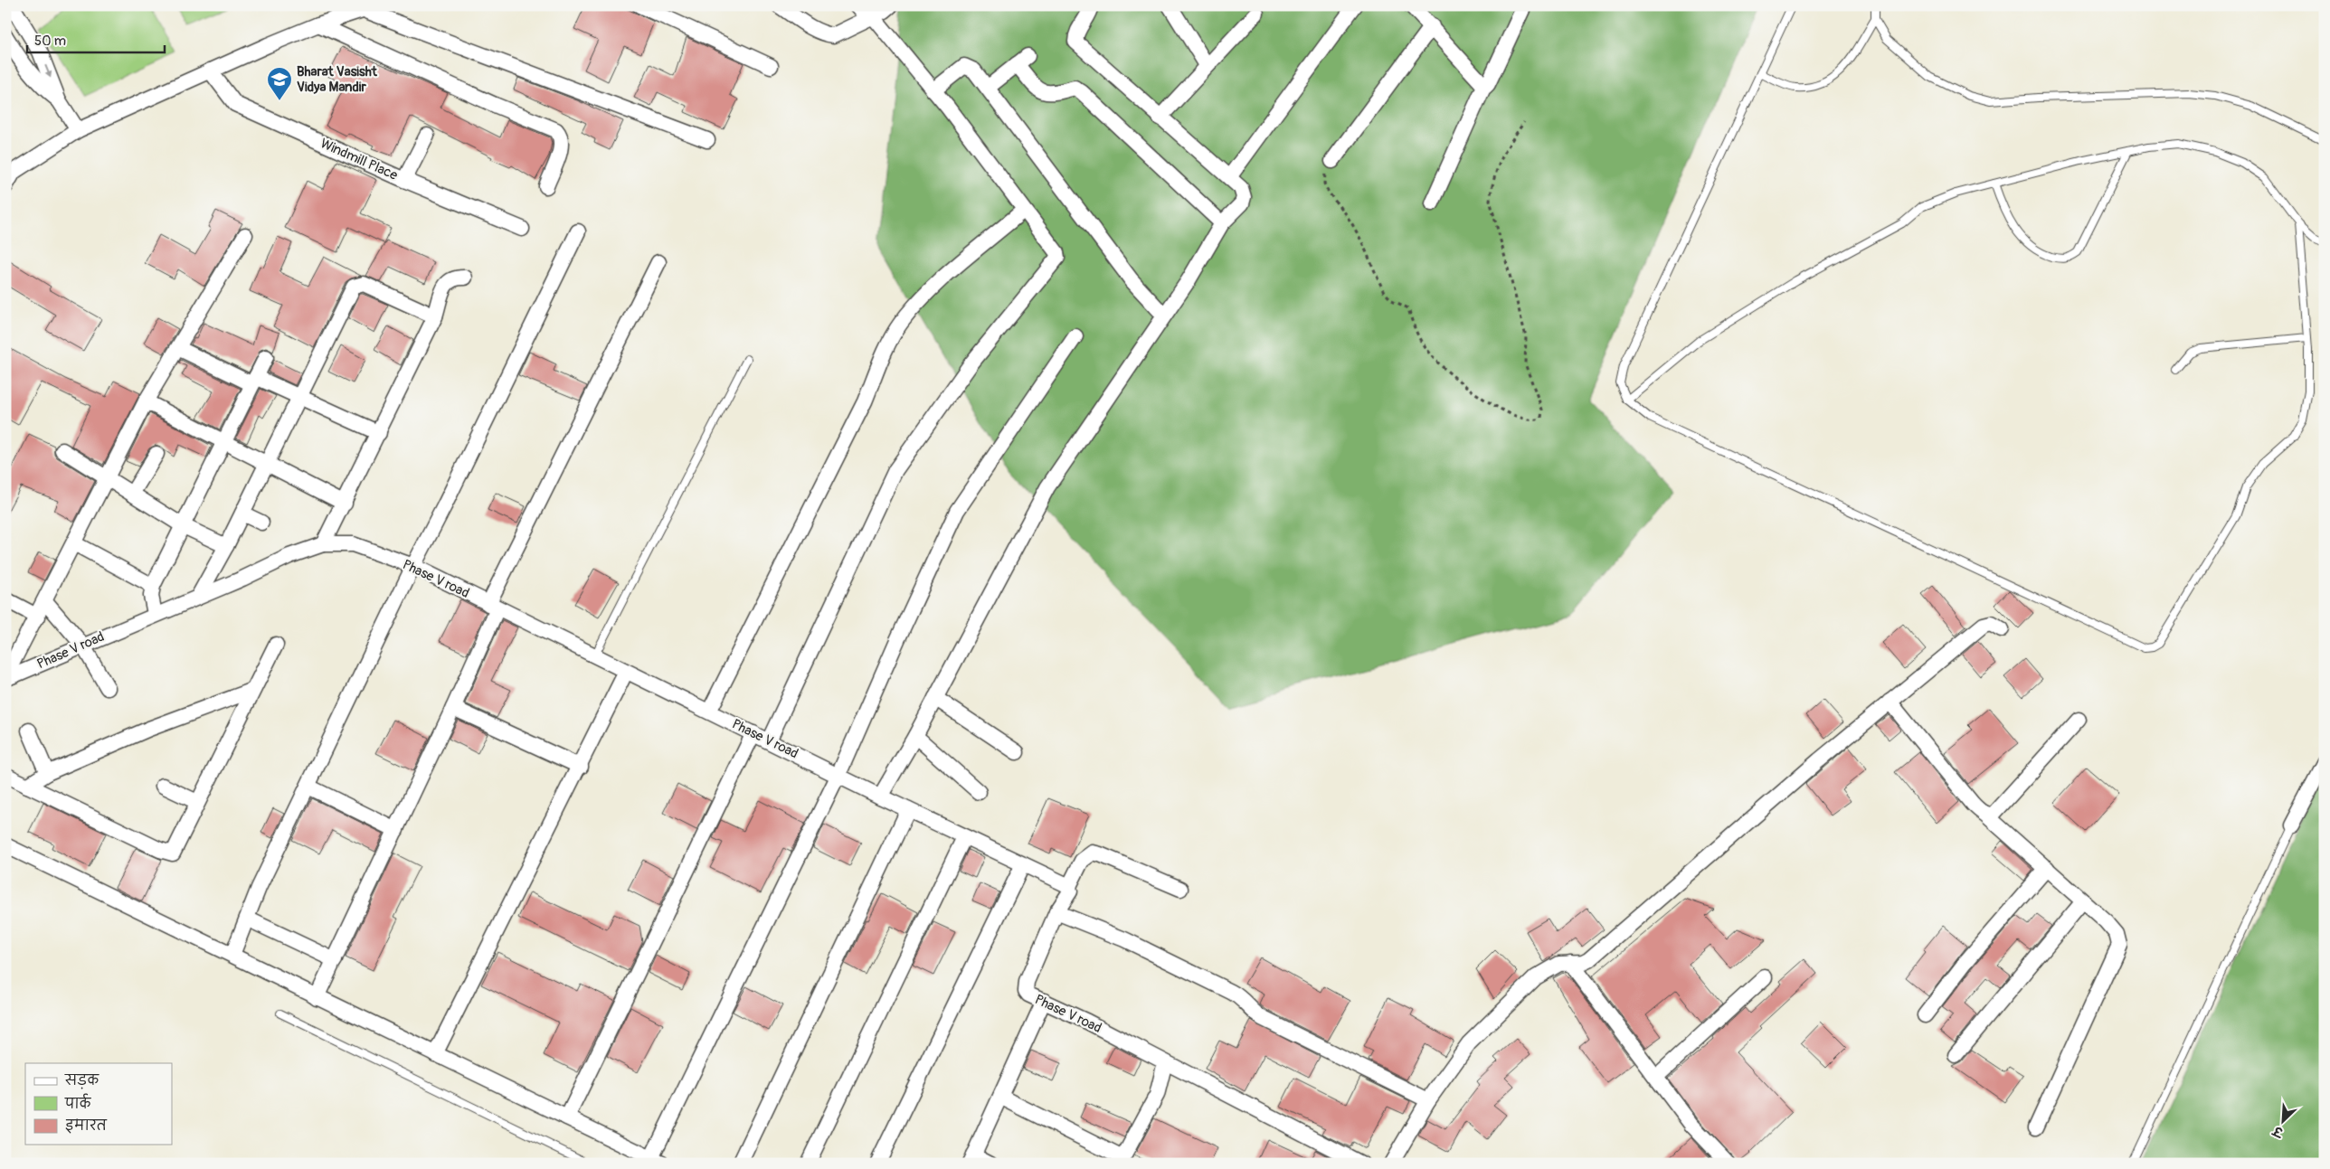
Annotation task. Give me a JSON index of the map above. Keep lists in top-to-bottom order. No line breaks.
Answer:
{"streets":{"street":["Windmill Place","Phase V road"]},"places":{"school or university":["Bharat Vasisht Vidya Mandir"]},"legend":["सड़क","पार्क","इमारत"],"scale_bar":"50 m","north":"bottom left"}
